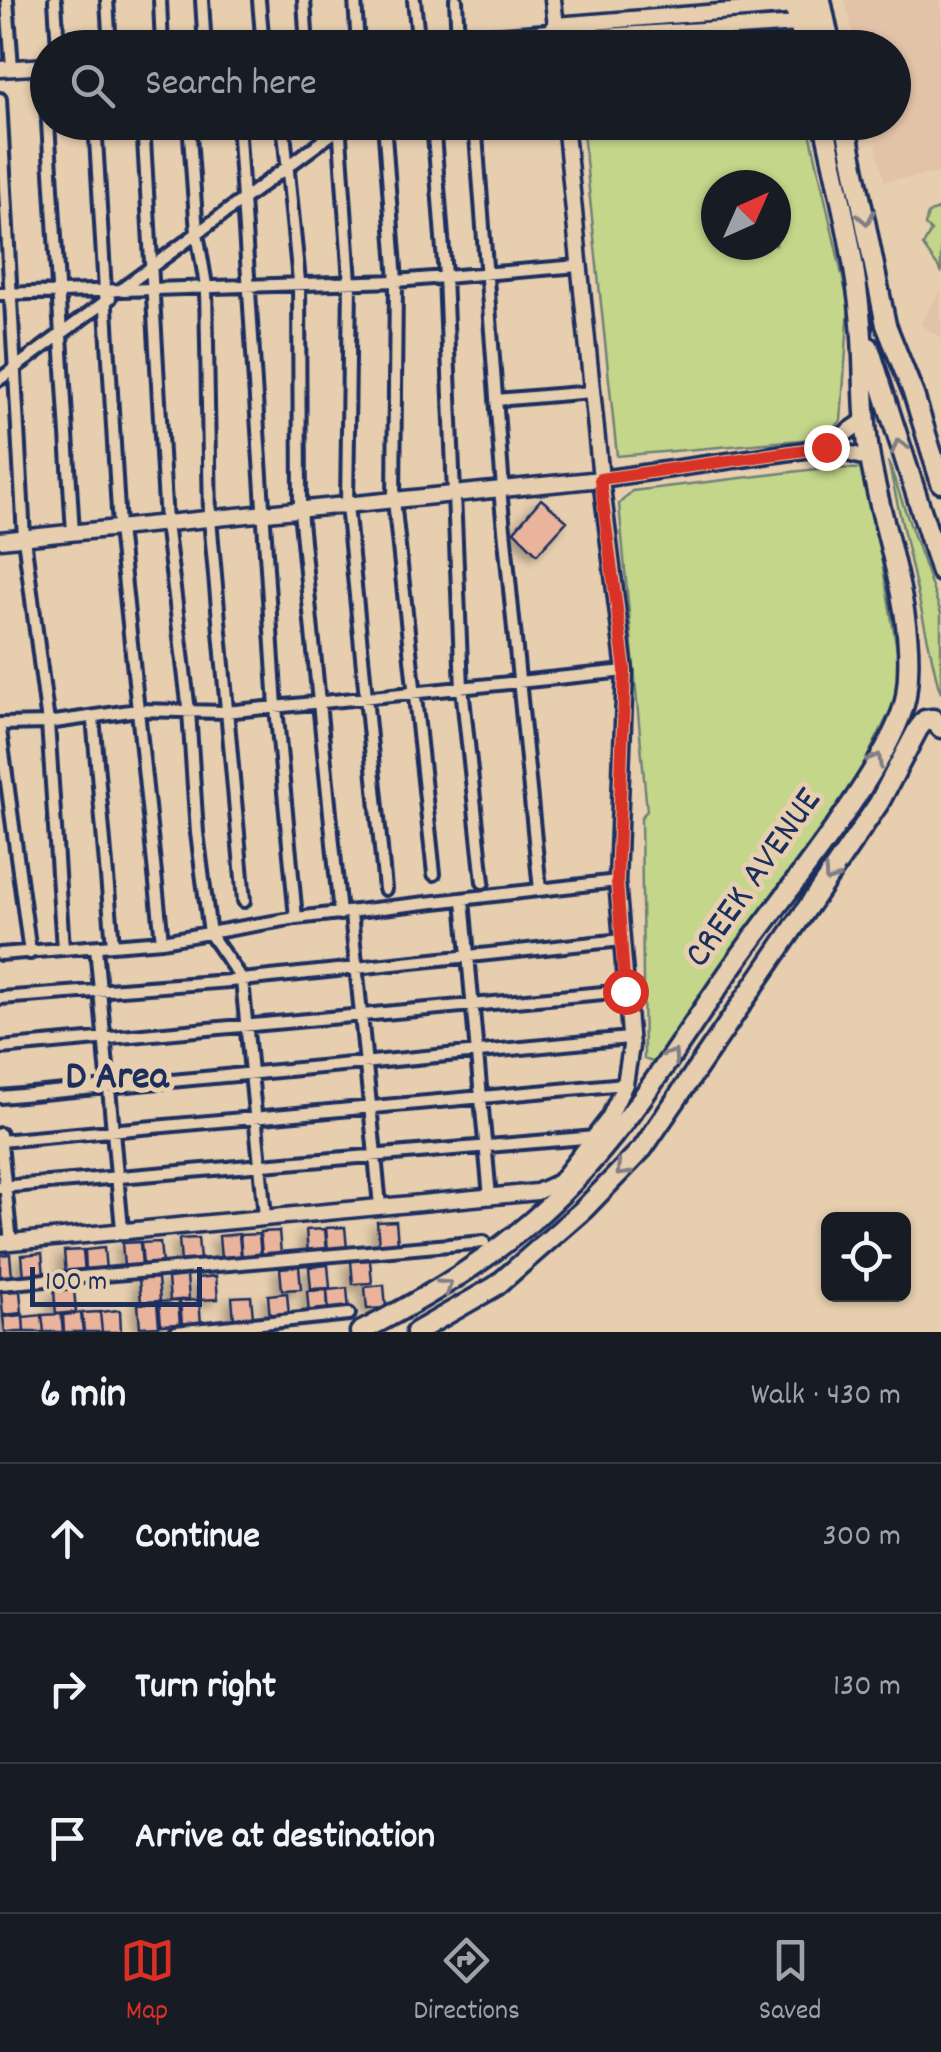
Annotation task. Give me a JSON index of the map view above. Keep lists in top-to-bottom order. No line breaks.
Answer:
{"streets":{"main road":["CREEK AVENUE"]},"districts":["D Area"],"scale_bar":"100 m","north":"top right","page":{"search":"Search here","scale":"100 m","heading":["6 min","Walk · 430 m"],"list":[["Continue","300 m"],["Turn right","130 m"],"Arrive at destination"],"nav":["Map","Directions","Saved"]}}
